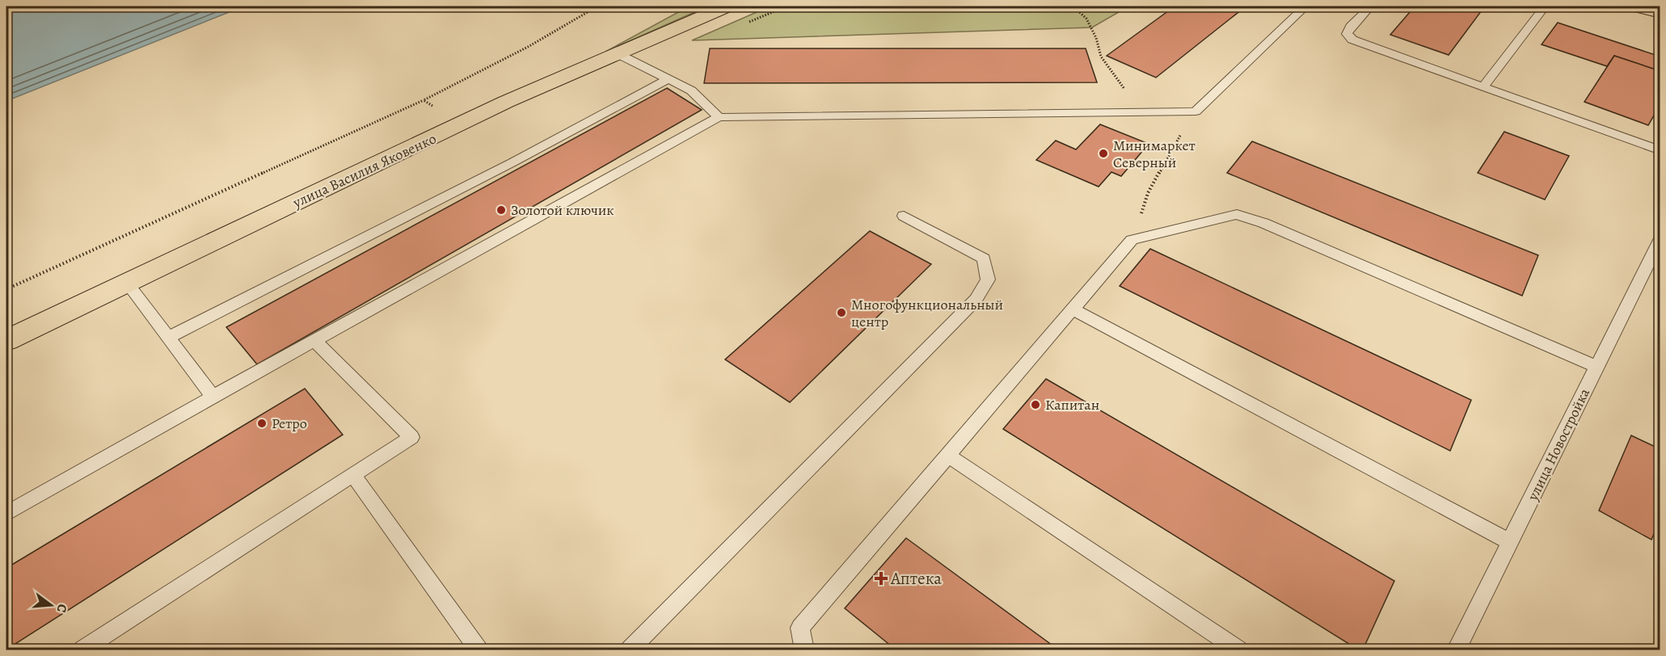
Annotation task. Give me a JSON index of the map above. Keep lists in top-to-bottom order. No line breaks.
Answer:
{"streets":{"main road":["улица Василия Яковенко"],"lane":["улица Новостройка"]},"places":{"other":["Минимаркет Северный","Золотой ключик","Многофункциональный центр","Капитан","Ретро"],"health":["Аптека"]},"north":"right"}
